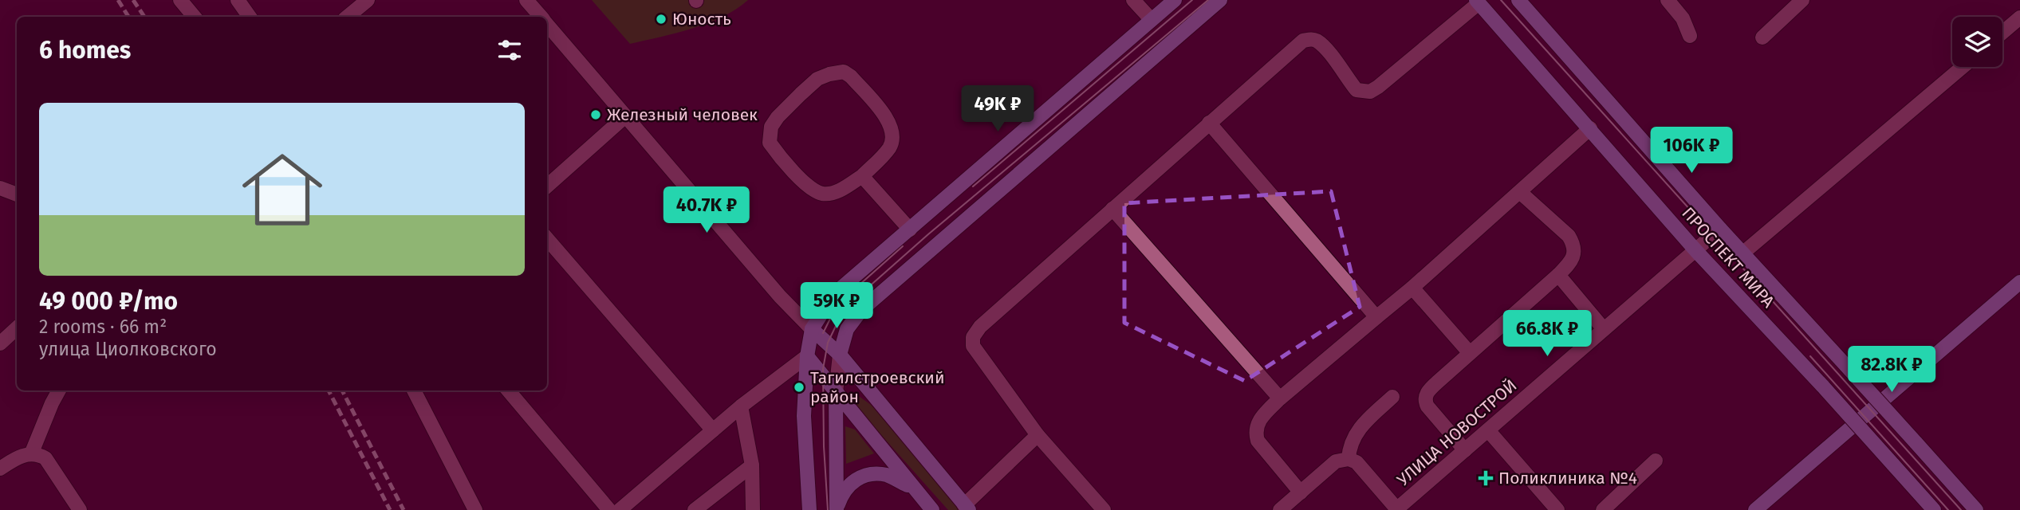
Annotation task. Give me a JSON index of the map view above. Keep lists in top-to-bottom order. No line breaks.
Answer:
{"streets":{"main road":["ПРОСПЕКТ МИРА"],"street":["УЛИЦА НОВОСТРОЙ"]},"crossings":[["ПРОСПЕКТ МИРА","УЛИЦА НОВОСТРОЙ"]],"places":{"other":["Юность","Железный человек","Тагилстроевский район"],"health":["Поликлиника №4"]},"page":{"heading":"6 homes","list":[{"name":"49 000 ₽/mo","note":"2 rooms · 66 m² · улица Циолковского"}],"price":["49K ₽","106K ₽","40.7K ₽","59K ₽","66.8K ₽","82.8K ₽"]}}
